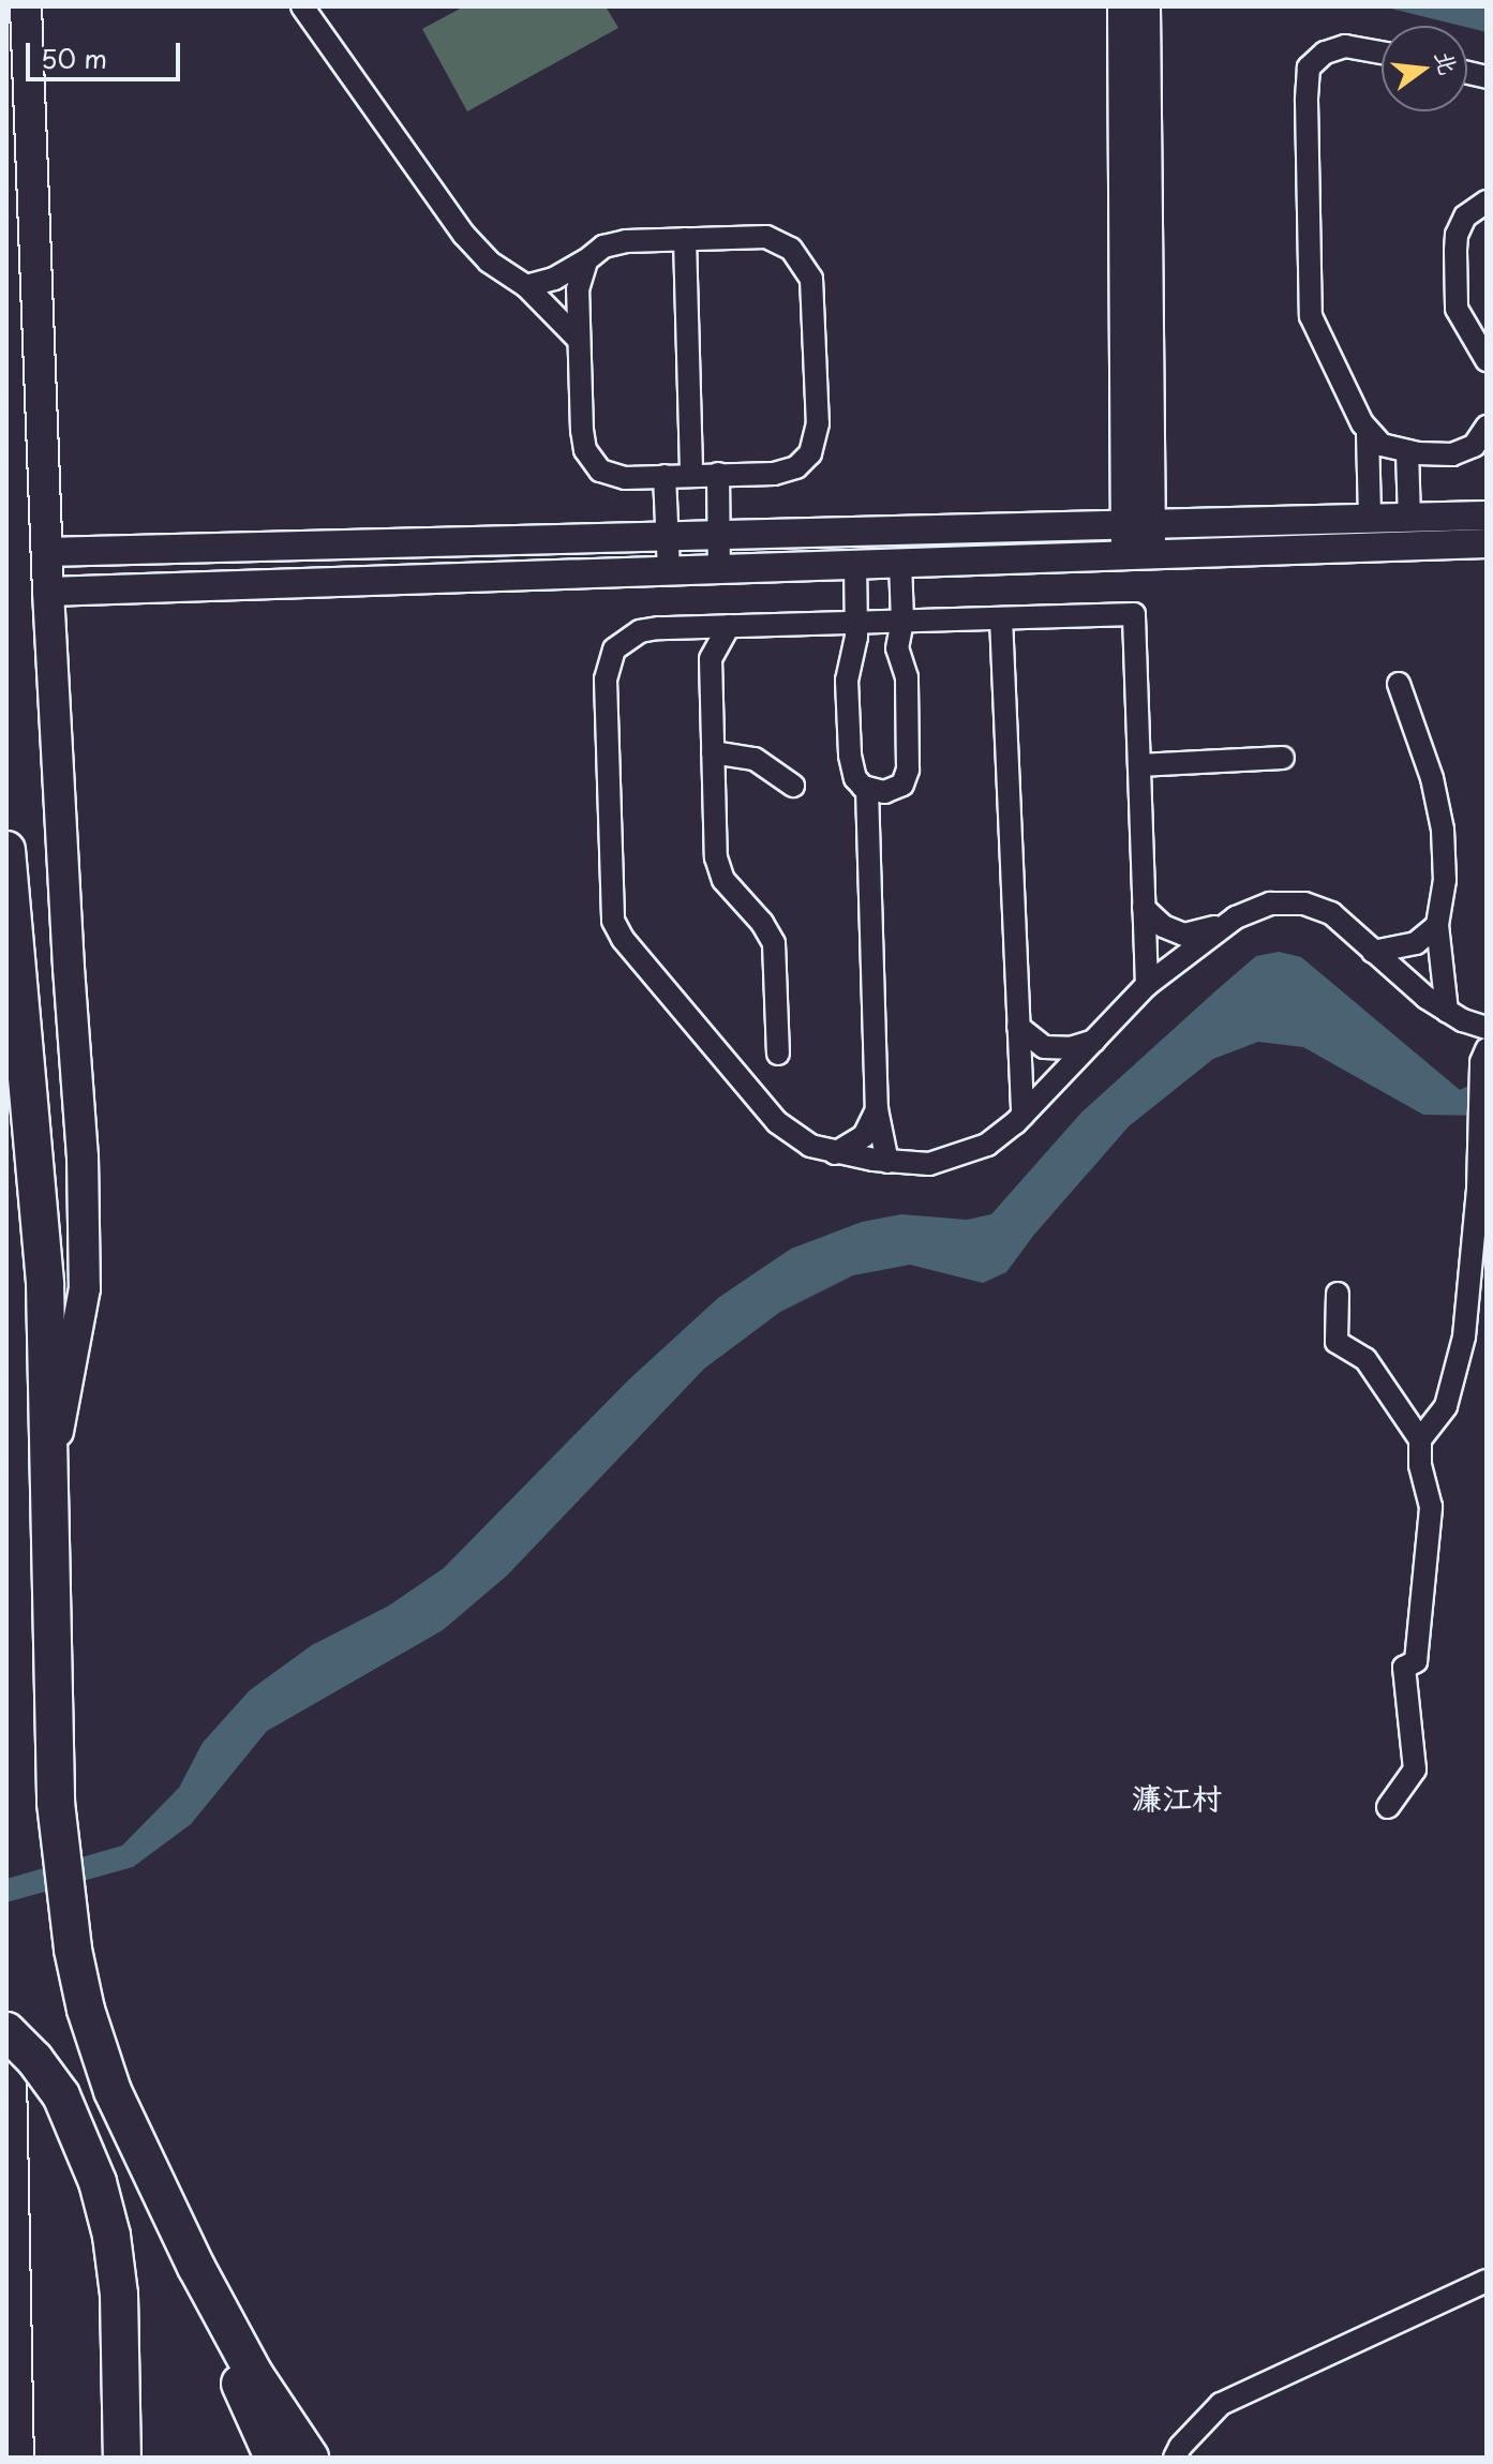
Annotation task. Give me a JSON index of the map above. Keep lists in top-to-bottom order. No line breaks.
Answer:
{"districts":["濂江村"],"scale_bar":"50 m","north":"right"}
